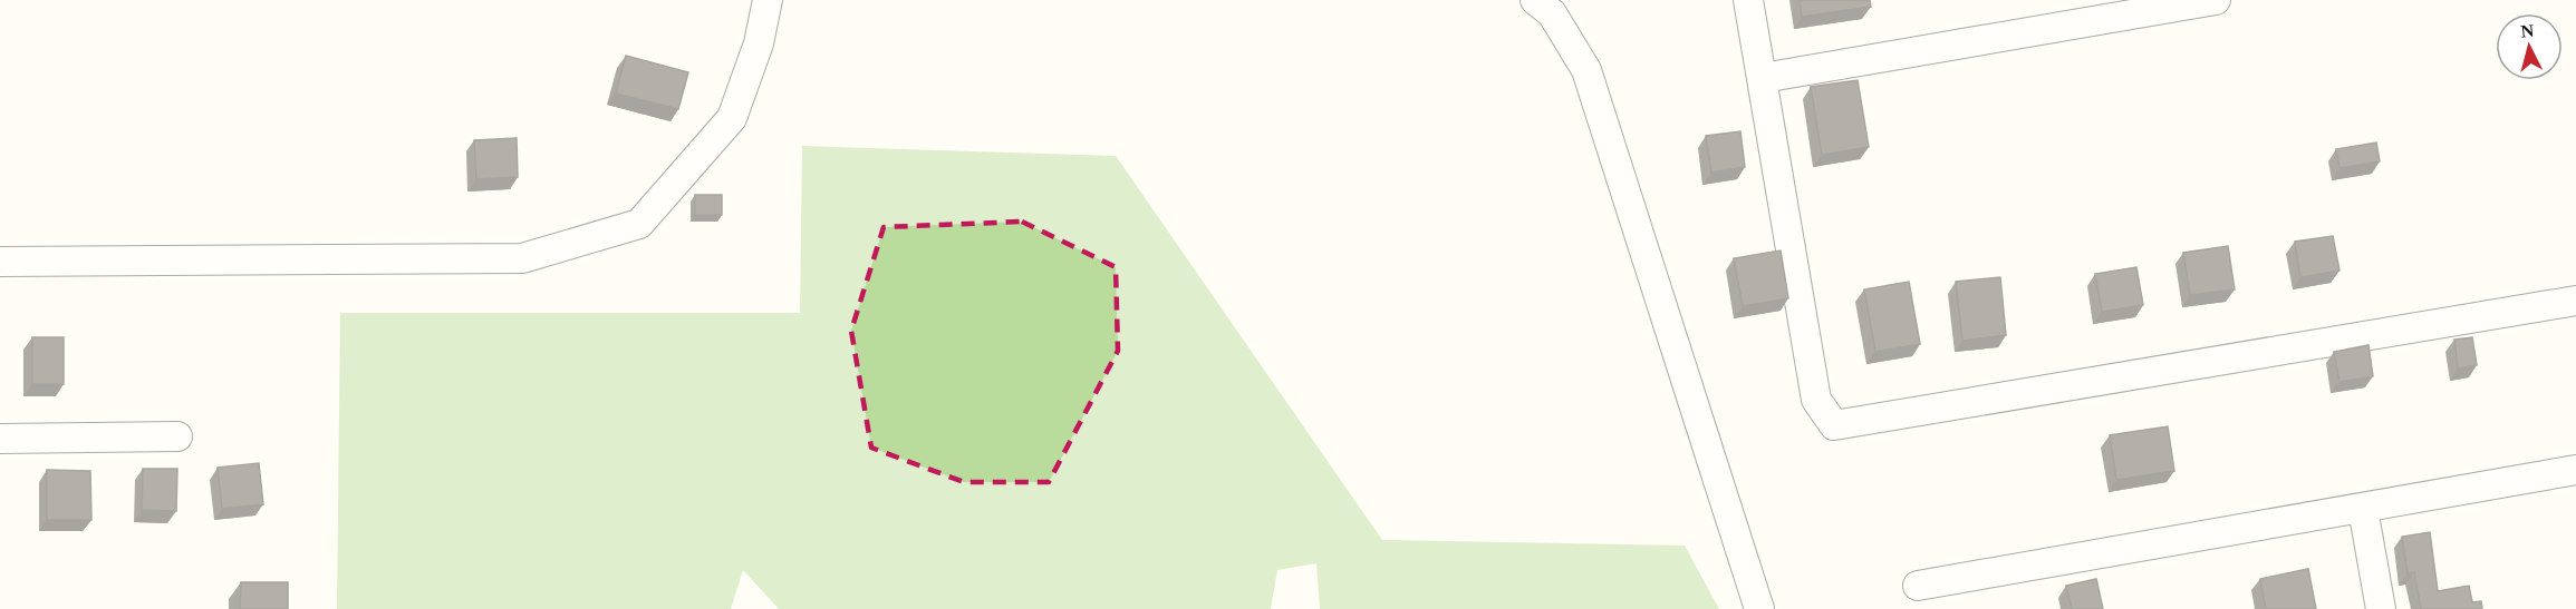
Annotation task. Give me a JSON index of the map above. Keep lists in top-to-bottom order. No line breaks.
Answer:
{"north":"top"}
